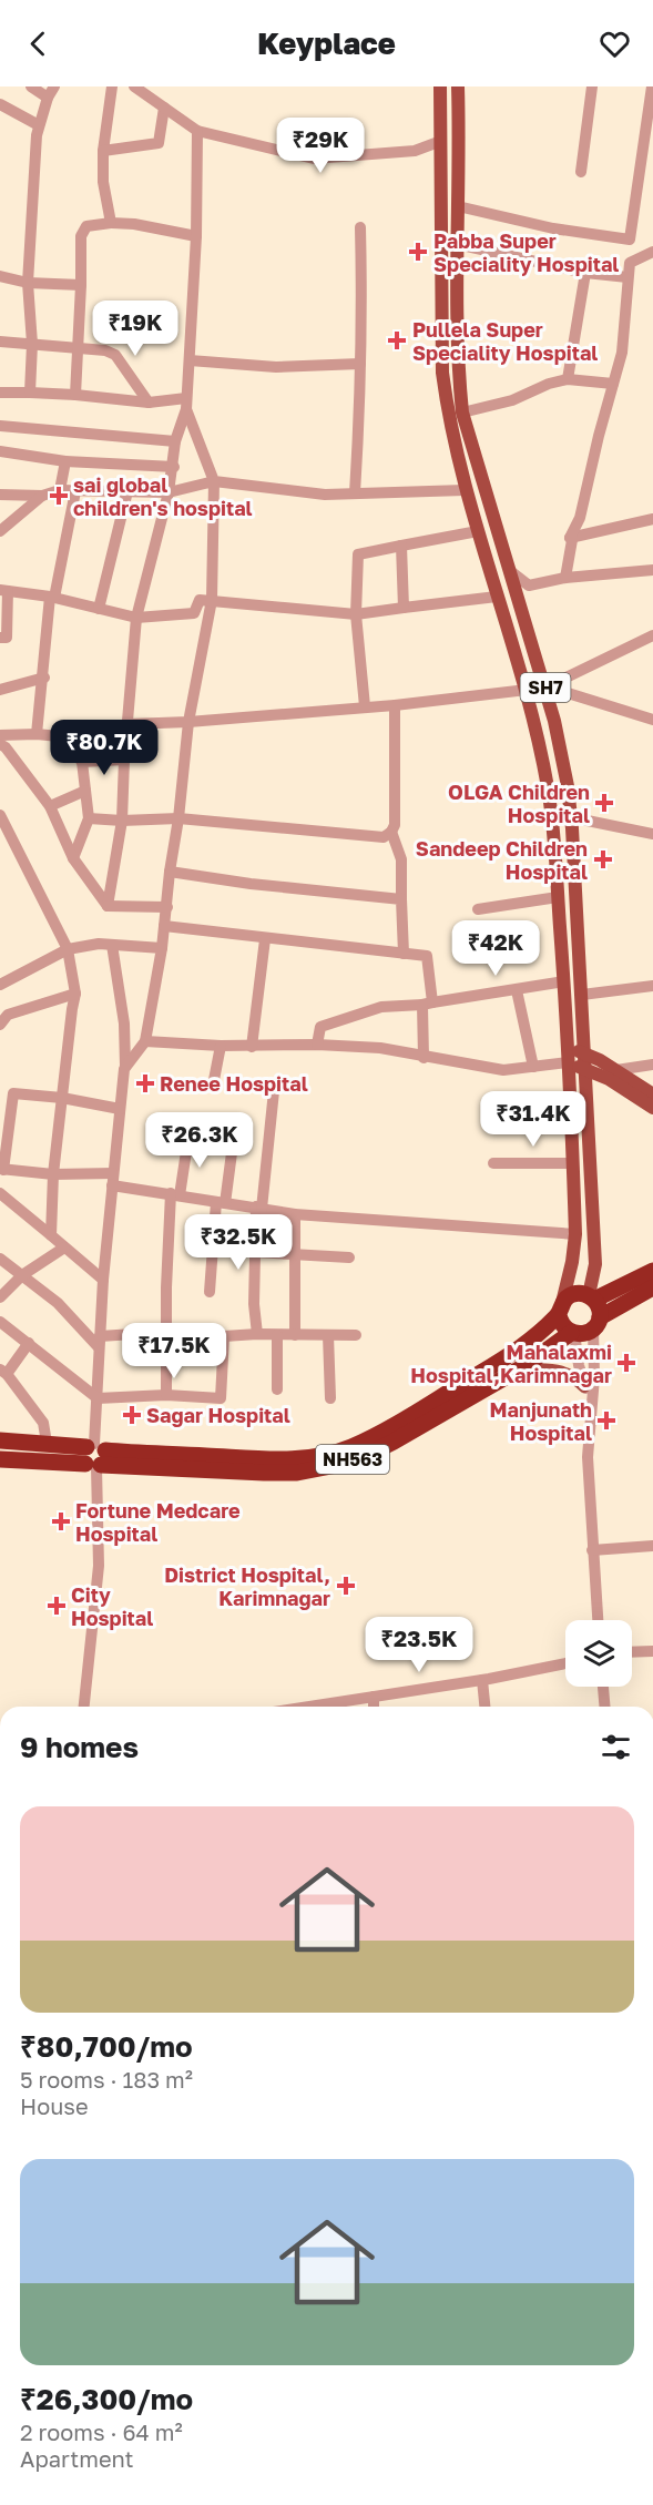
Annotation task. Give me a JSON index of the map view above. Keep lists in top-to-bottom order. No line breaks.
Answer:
{"streets":{"highway":["NH563"],"main road":["SH7"]},"crossings":[["SH7","NH563"]],"places":{"health":["Pabba Super Speciality Hospital","Pullela Super Speciality Hospital","sai global children's hospital","OLGA Children Hospital","Sandeep Children Hospital","Renee Hospital","Mahalaxmi Hospital,Karimnagar","Sagar Hospital","Manjunath Hospital","Fortune Medcare Hospital","District Hospital, Karimnagar","City Hospital"]},"page":{"header":"Keyplace","price":["₹29K","₹19K","₹80.7K","₹42K","₹31.4K","₹26.3K","₹32.5K","₹17.5K","₹23.5K"],"heading":"9 homes","list":[{"name":"₹80,700/mo","note":"5 rooms · 183 m² · House"},{"name":"₹26,300/mo","note":"2 rooms · 64 m² · Apartment"}]}}
